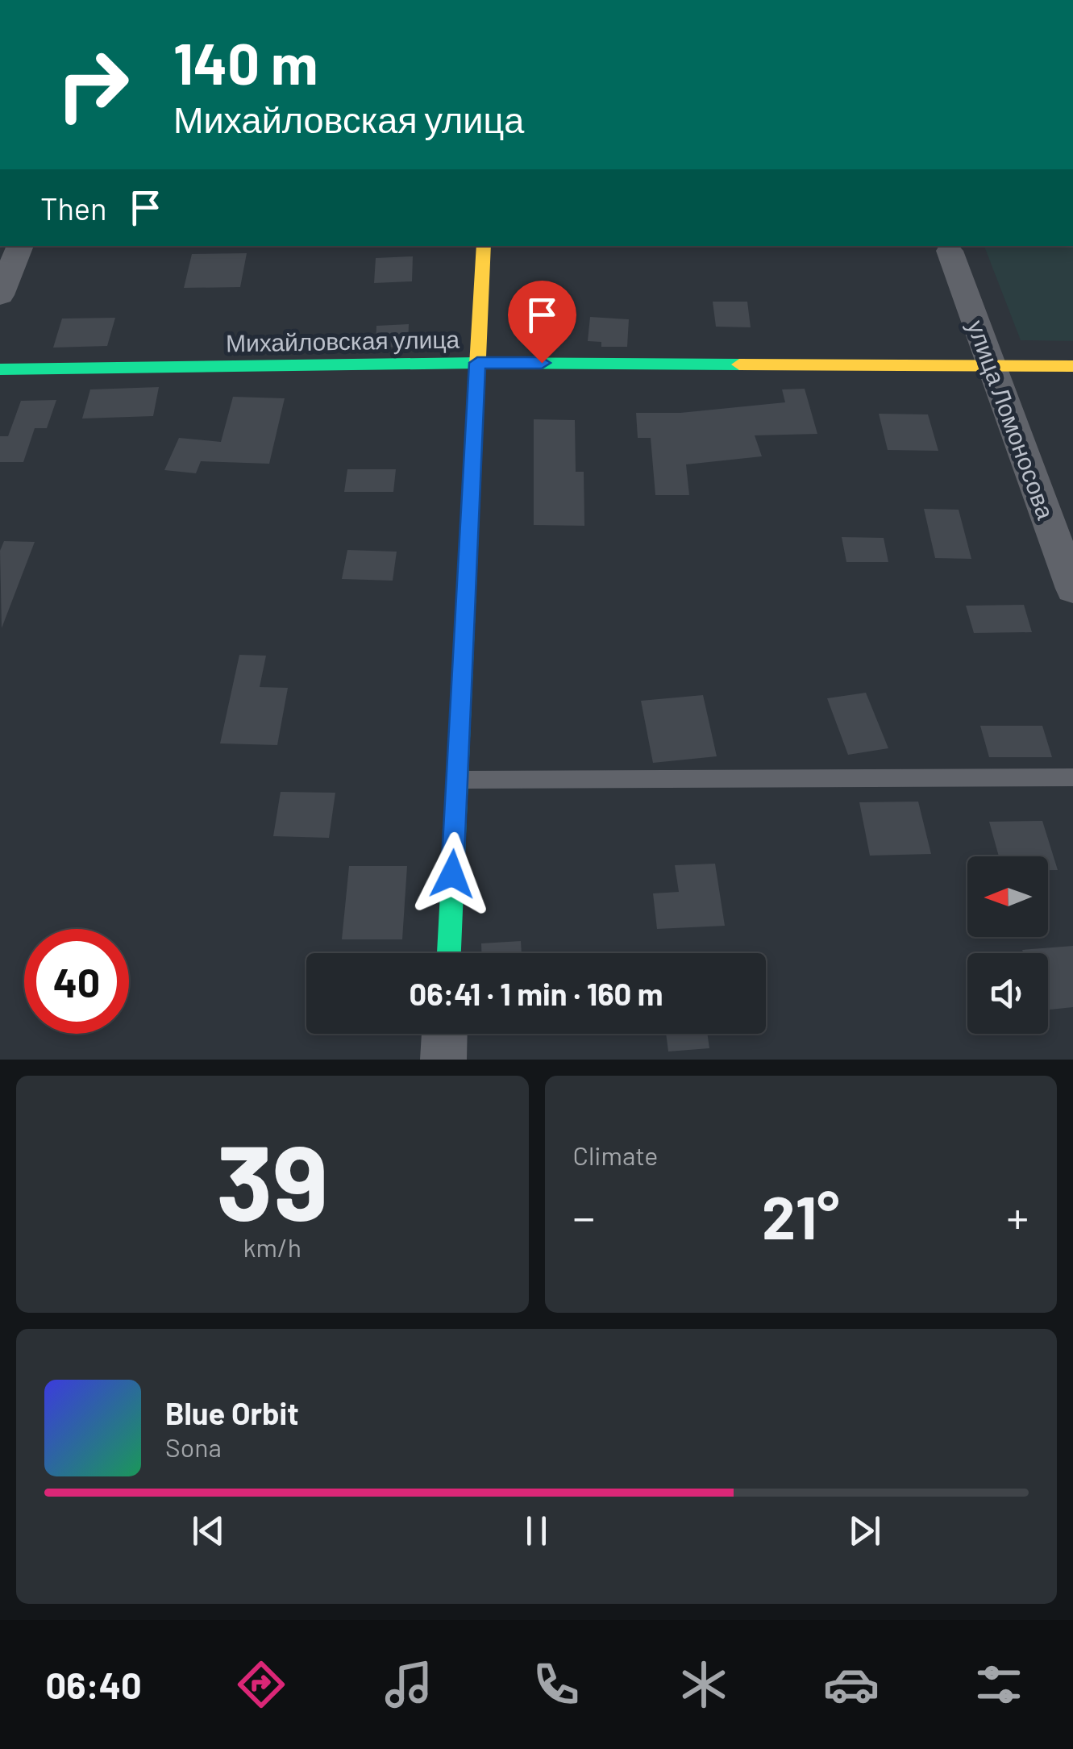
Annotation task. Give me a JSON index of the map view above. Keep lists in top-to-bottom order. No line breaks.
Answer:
{"streets":{"street":["Михайловская улица","улица Ломоносова"]},"crossings":[["Михайловская улица","улица Ломоносова"]],"north":"left","page":{"turn":["140 m","Михайловская улица"],"then":"Then","limit":"40","trip":"06:41 · 1 min · 160 m","tile":[["39","km/h"],"Climate"],"heat":["−","21°","+"],"song":["Blue Orbit","Sona"],"tabs":"06:40"}}
